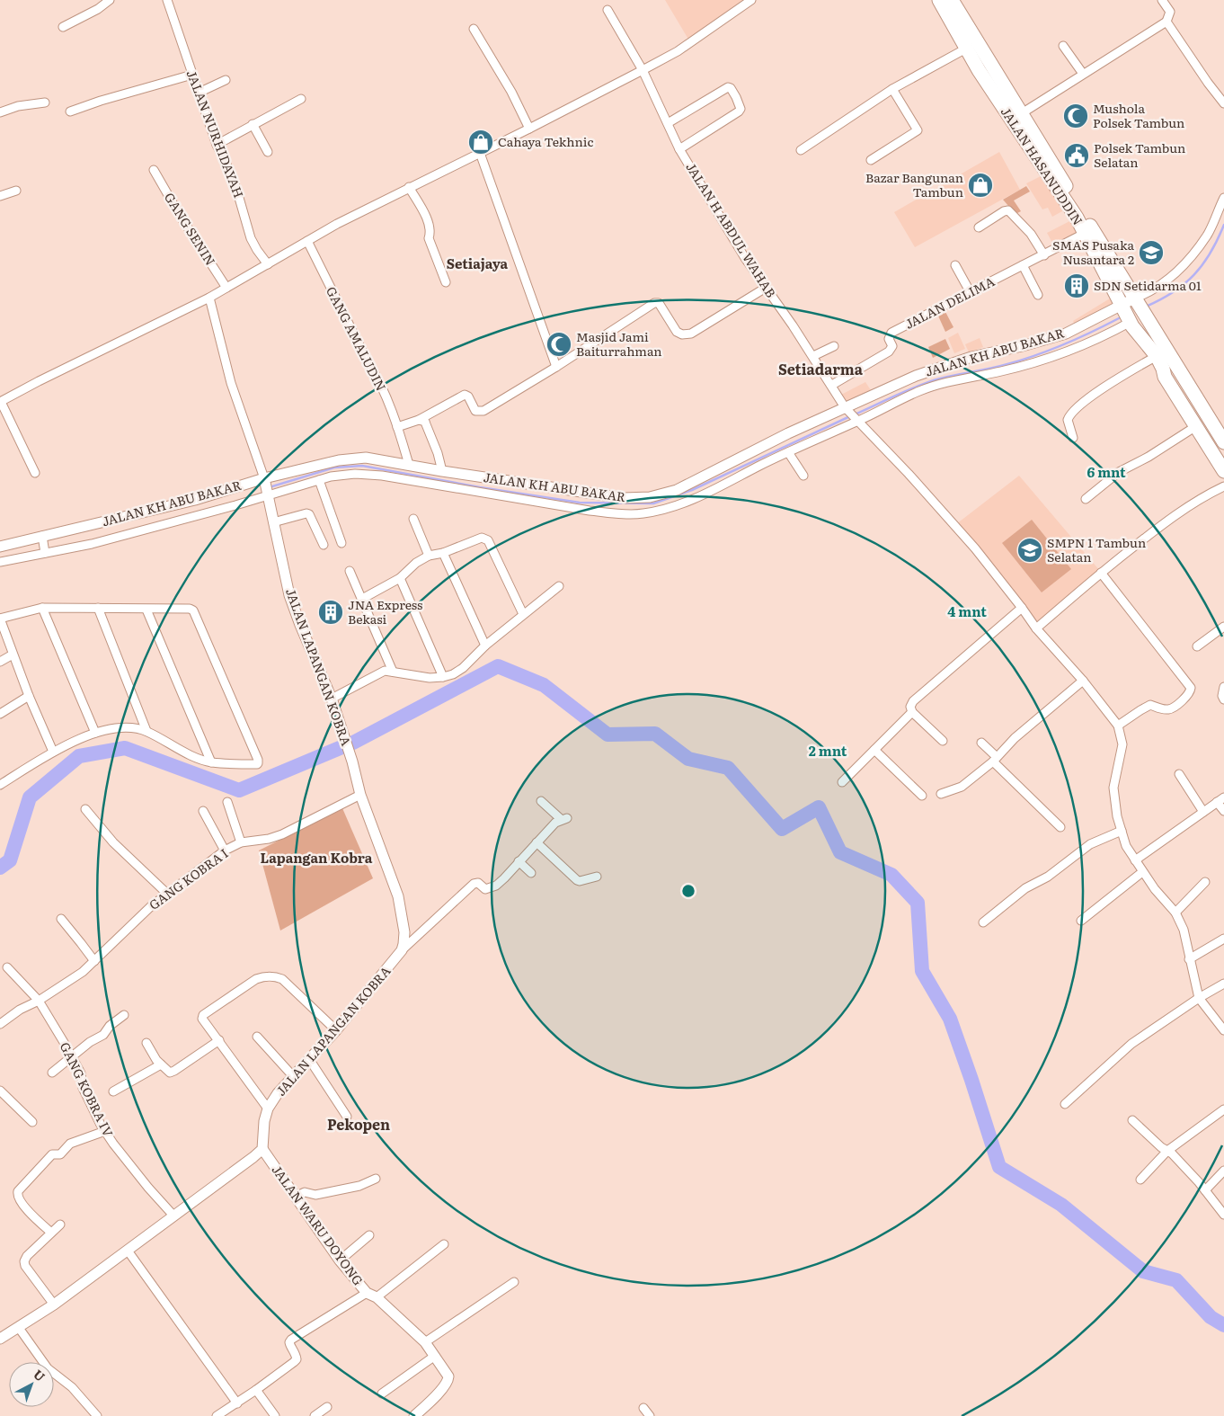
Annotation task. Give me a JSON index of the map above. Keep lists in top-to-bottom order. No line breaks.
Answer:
{"streets":{"highway":["JALAN HASANUDDIN"],"street":["JALAN NURHIDAYAH","GANG SENIN","JALAN H ABDUL WAHAB","JALAN DELIMA","GANG AMALUDIN","JALAN KH ABU BAKAR","JALAN LAPANGAN KOBRA","GANG KOBRA I","GANG KOBRA IV","JALAN WARU DOYONG"]},"crossings":[["JALAN HASANUDDIN","JALAN DELIMA"],["JALAN HASANUDDIN","JALAN KH ABU BAKAR"],["JALAN H ABDUL WAHAB","JALAN DELIMA"],["JALAN H ABDUL WAHAB","JALAN KH ABU BAKAR"],["GANG AMALUDIN","JALAN KH ABU BAKAR"],["JALAN KH ABU BAKAR","JALAN LAPANGAN KOBRA"],["JALAN LAPANGAN KOBRA","GANG KOBRA I"],["JALAN LAPANGAN KOBRA","JALAN WARU DOYONG"],["GANG KOBRA I","GANG KOBRA IV"]],"districts":["Setiajaya","Setiadarma","Lapangan Kobra","Pekopen"],"places":{"mosque":["Mushola Polsek Tambun","Masjid Jami Baiturrahman"],"shop":["Cahaya Tekhnic","Bazar Bangunan Tambun"],"public building":["Polsek Tambun Selatan"],"school or university":["SMAS Pusaka Nusantara 2","SMPN 1 Tambun Selatan"],"building":["SDN Setidarma 01","JNA Express Bekasi"]},"north":"top right","rings":["6 mnt","4 mnt","2 mnt"]}
